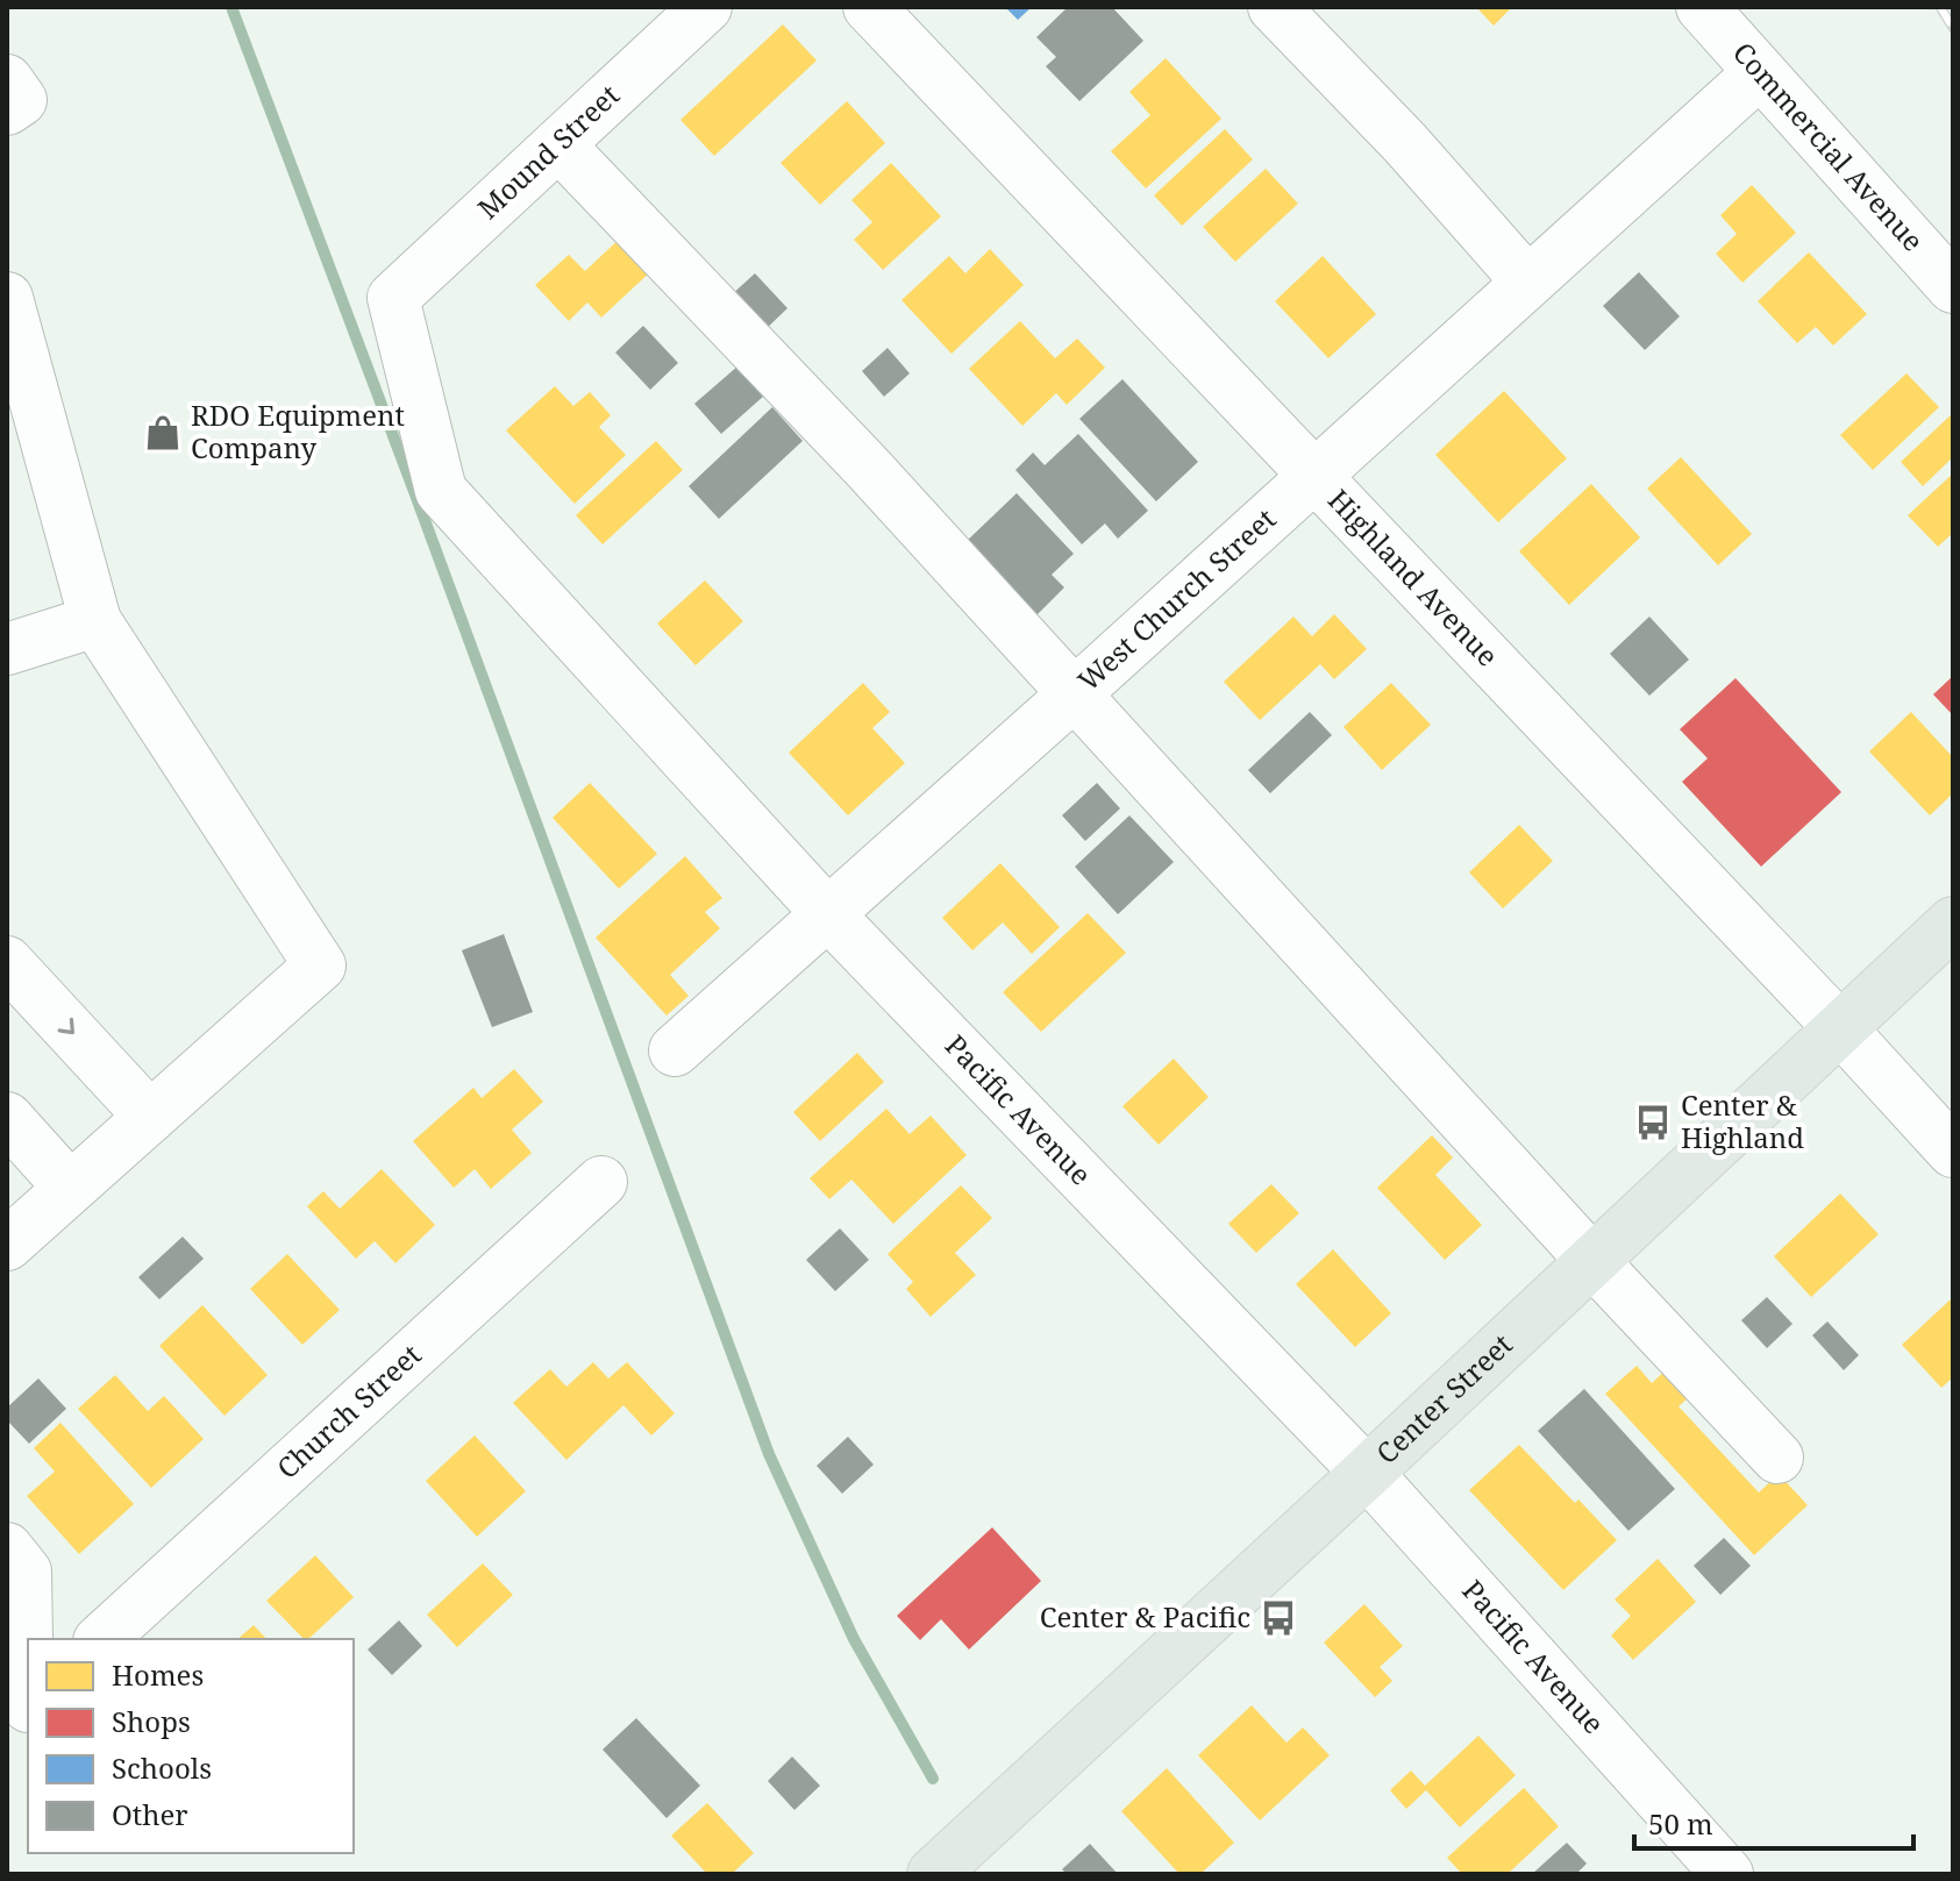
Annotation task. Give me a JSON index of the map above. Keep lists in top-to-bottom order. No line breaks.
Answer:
{"streets":{"main road":["Center Street"],"street":["Commercial Avenue","Mound Street","Highland Avenue","West Church Street","Pacific Avenue","Church Street"]},"crossings":[["Commercial Avenue","West Church Street"],["Mound Street","Pacific Avenue"],["Highland Avenue","West Church Street"],["Highland Avenue","Center Street"],["West Church Street","Pacific Avenue"],["Pacific Avenue","Center Street"]],"places":{"shop":["RDO Equipment Company"],"bus stop":["Center & Highland","Center & Pacific"]},"legend":["Homes","Shops","Schools","Other"],"scale_bar":"50 m"}
